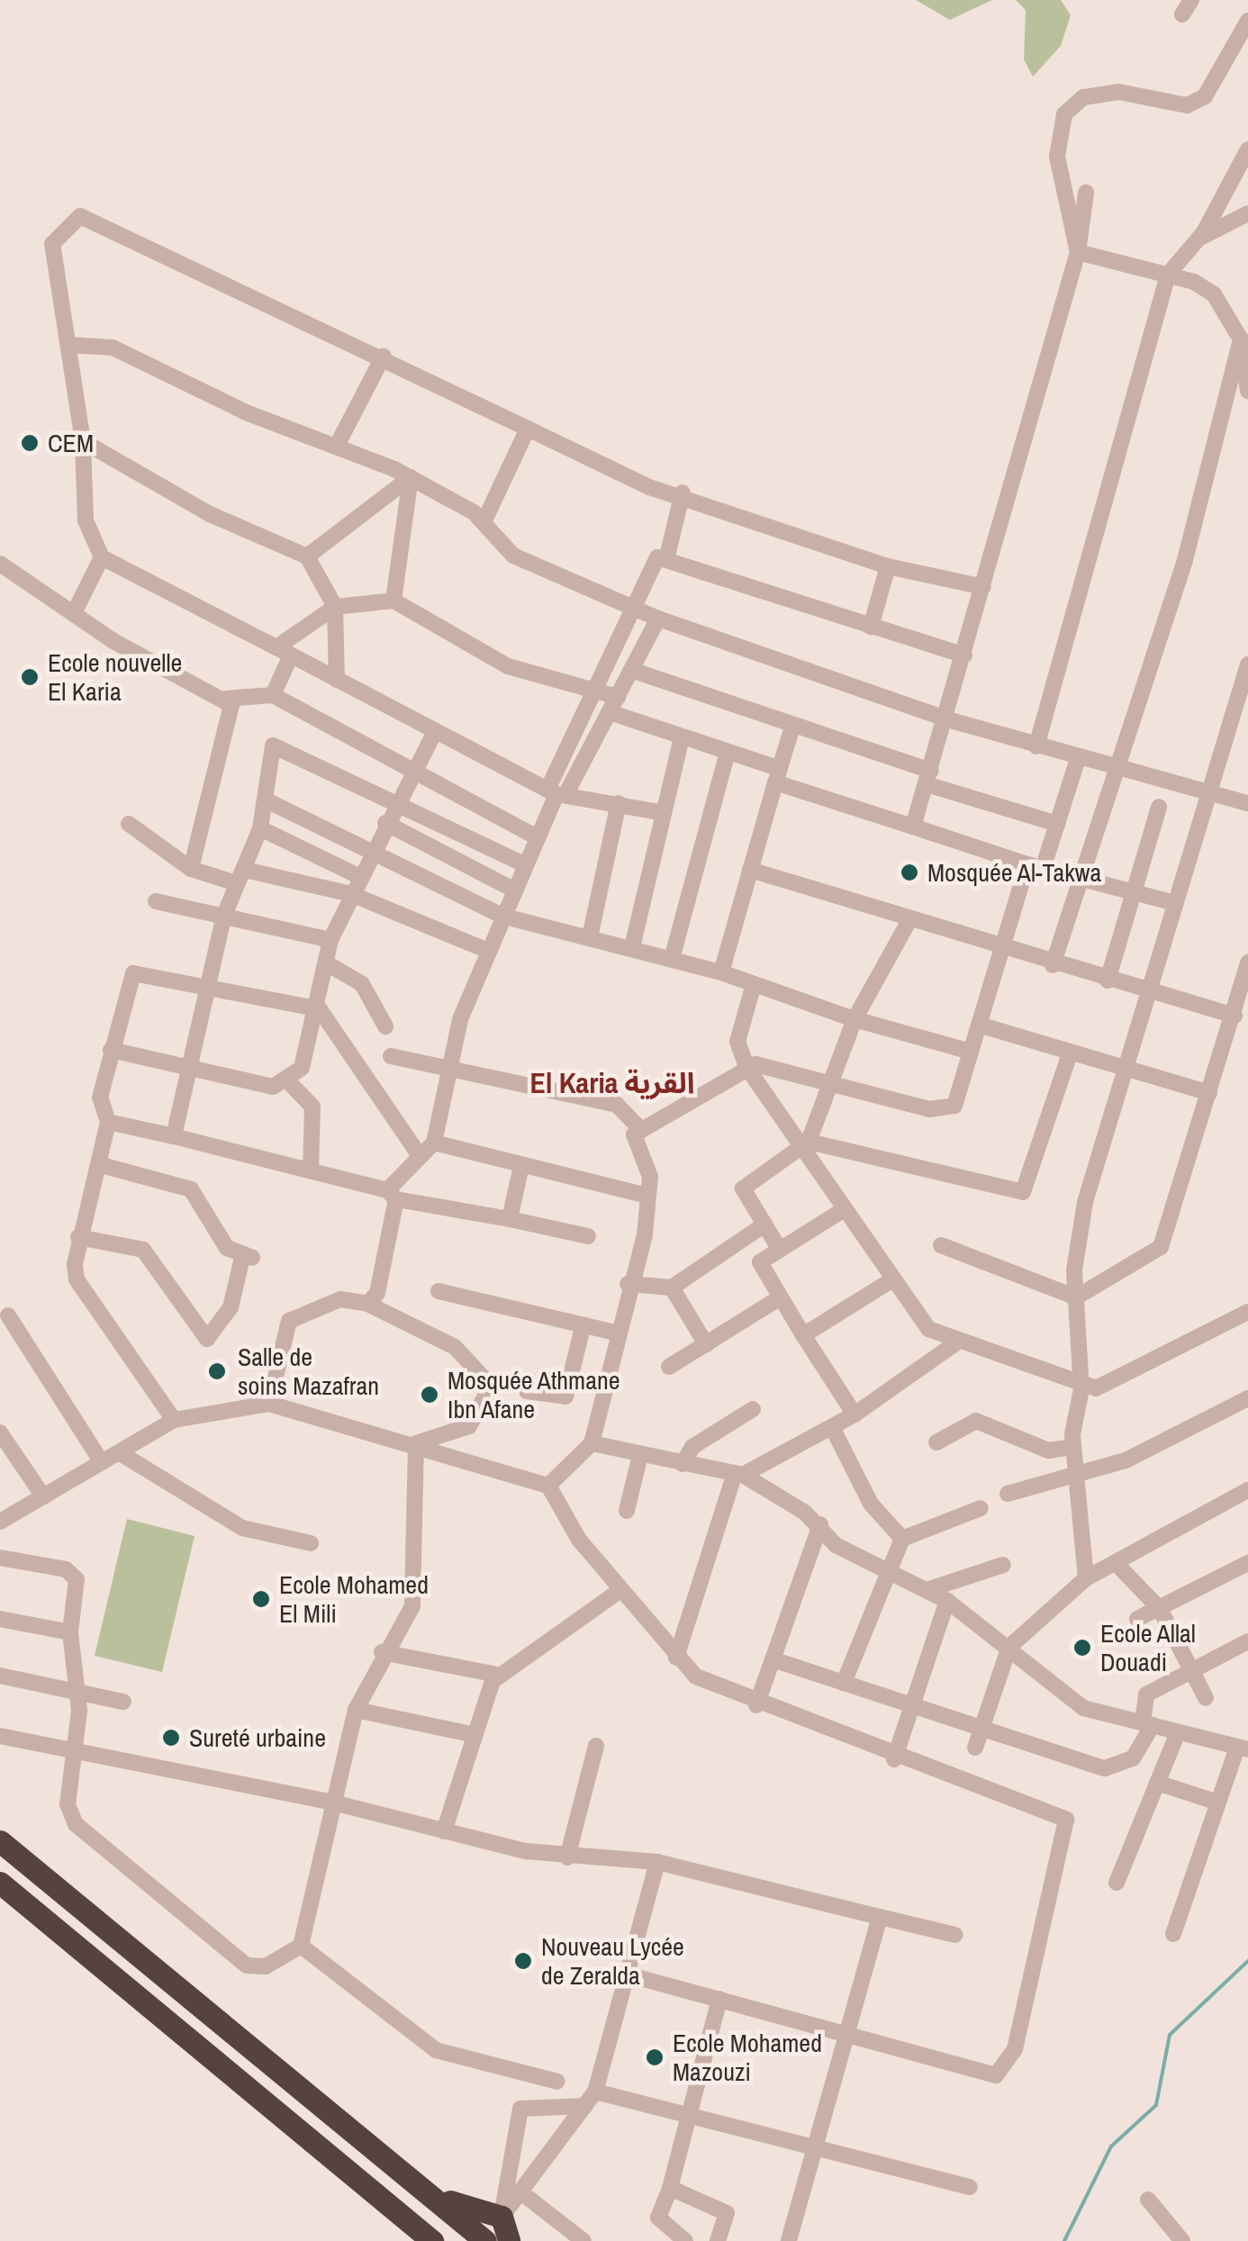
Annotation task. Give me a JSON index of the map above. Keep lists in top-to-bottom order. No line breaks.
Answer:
{"districts":["El Karia القرية"],"places":["CEM","Ecole nouvelle El Karia","Mosquée Al-Takwa","Salle de soins Mazafran","Mosquée Athmane Ibn Afane","Ecole Mohamed El Mili","Ecole Allal Douadi","Sureté urbaine","Nouveau Lycée de Zeralda","Ecole Mohamed Mazouzi"]}
